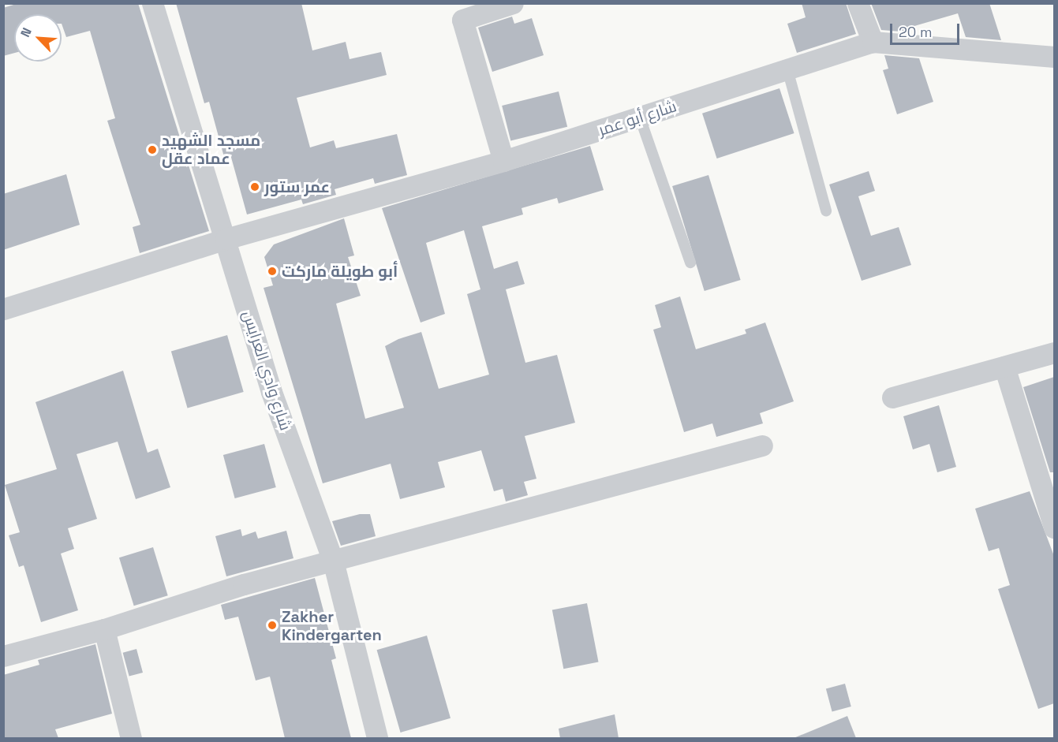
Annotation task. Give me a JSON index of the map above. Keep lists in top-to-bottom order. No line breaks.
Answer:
{"streets":{"street":["شارع أبو عمر","شارع وادي العرايس"]},"crossings":[["شارع أبو عمر","شارع وادي العرايس"]],"places":["مسجد الشهيد عماد عقل","عمر ستور","أبو طويلة ماركت","Zakher Kindergarten"],"scale_bar":"20 m","north":"top left"}
